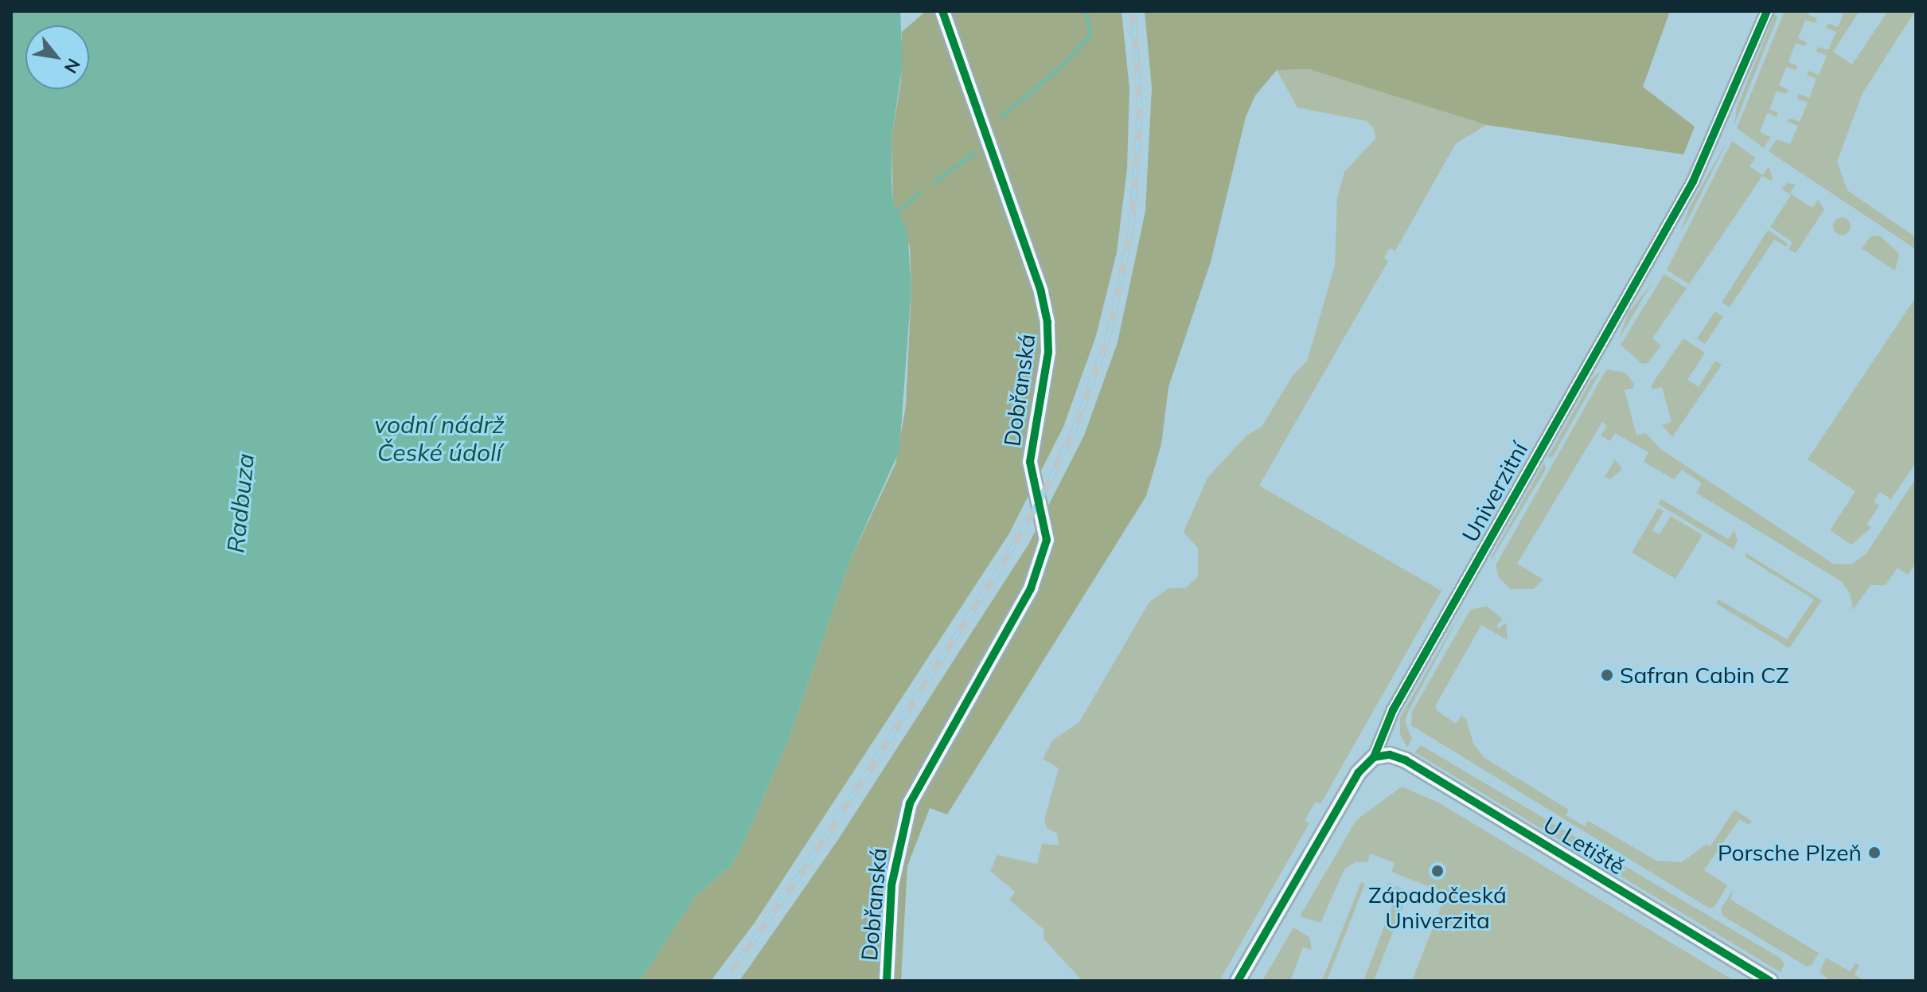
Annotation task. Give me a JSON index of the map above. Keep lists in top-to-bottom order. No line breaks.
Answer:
{"streets":{"street":["Dobřanská","Univerzitní","U Letiště"]},"crossings":[["Univerzitní","U Letiště"]],"water":["vodní nádrž České údolí","Radbuza"],"places":["Safran Cabin CZ","Porsche Plzeň","Západočeská Univerzita"],"north":"bottom right"}
